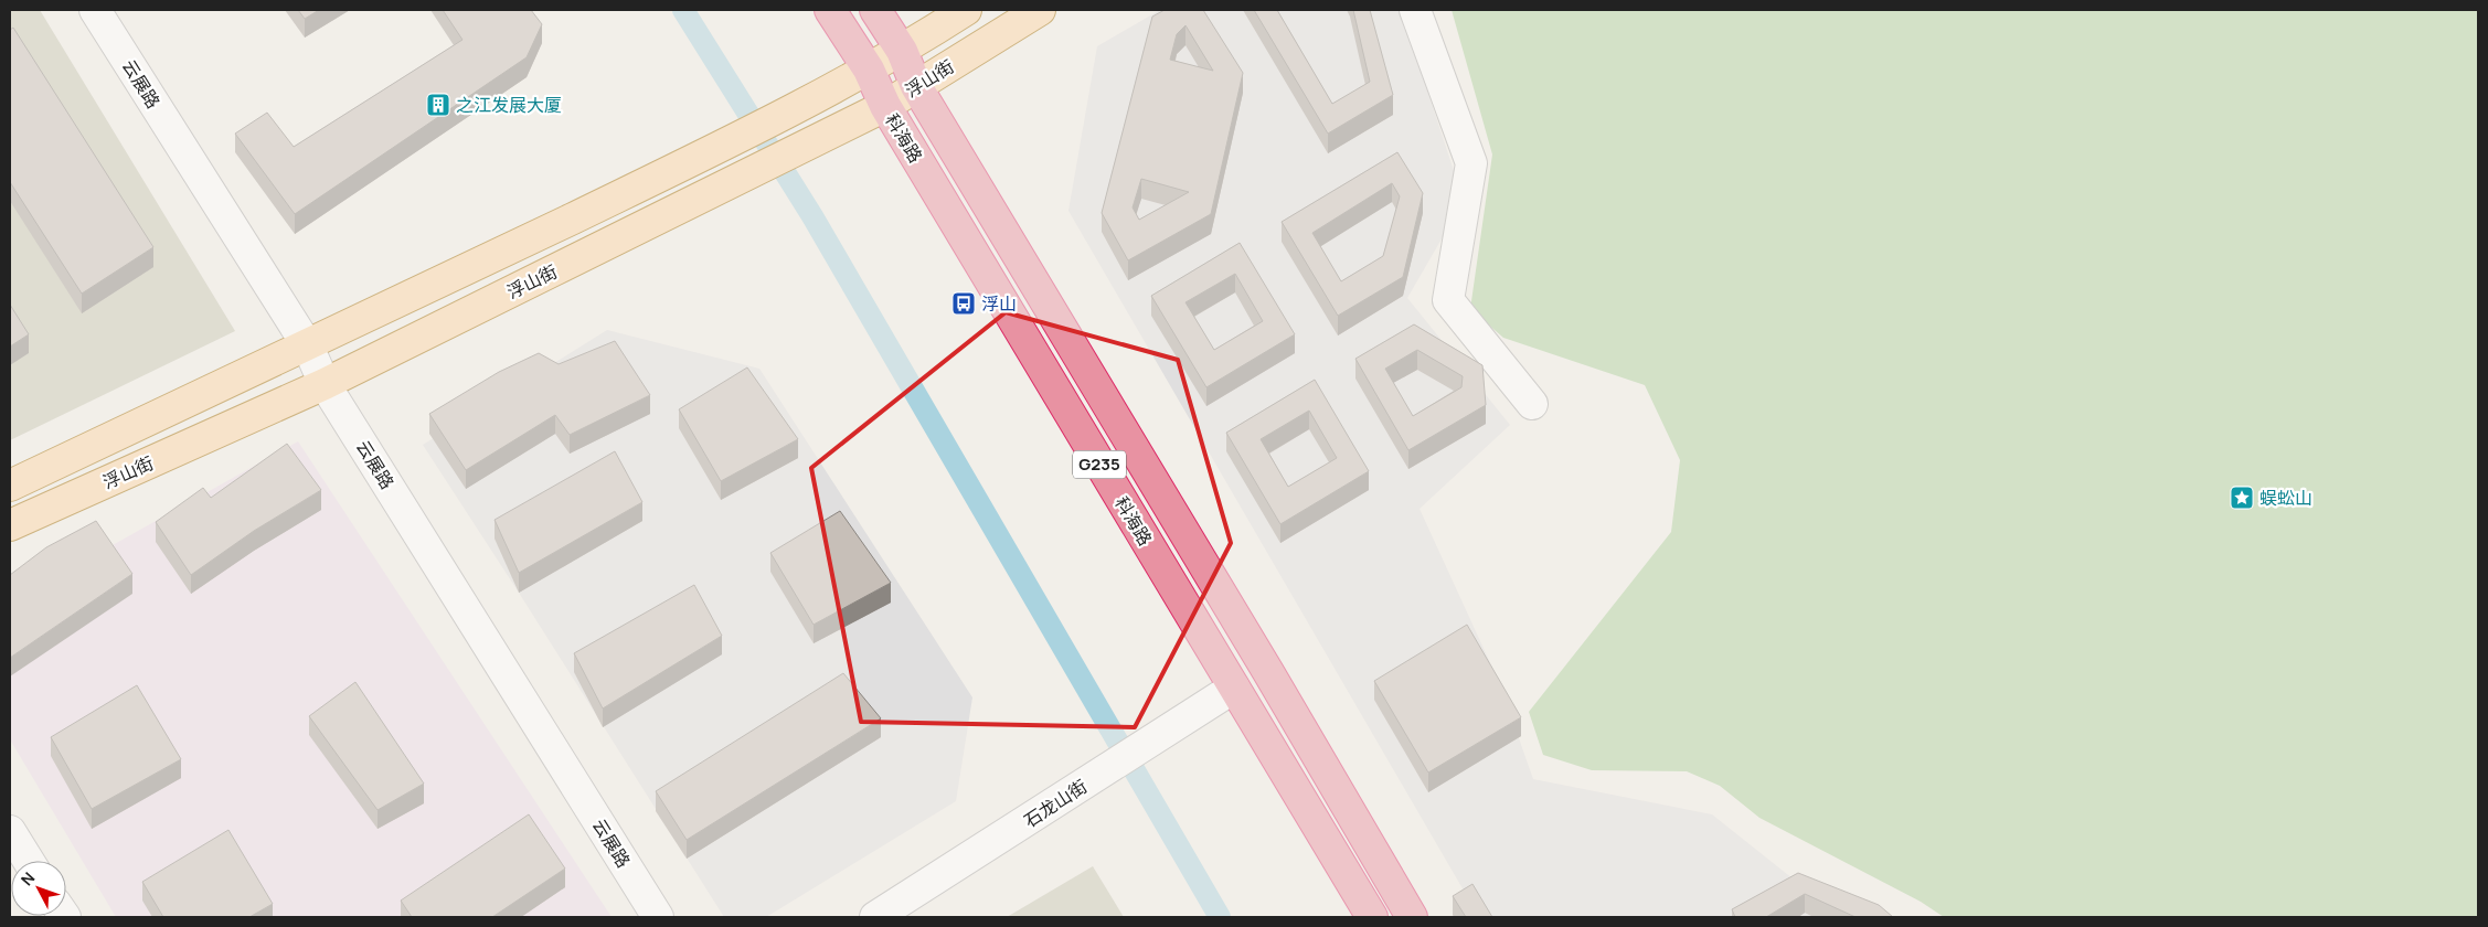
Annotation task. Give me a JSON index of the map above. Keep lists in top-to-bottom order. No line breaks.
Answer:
{"streets":{"highway":["科海路","G235"],"main road":["浮山街"],"street":["云展路","石龙山街"]},"crossings":[["浮山街","云展路"],["浮山街","科海路"],["科海路","石龙山街"]],"places":{"building":["之江发展大厦"],"bus stop":["浮山"],"place":["蜈蚣山"]},"north":"top left"}
